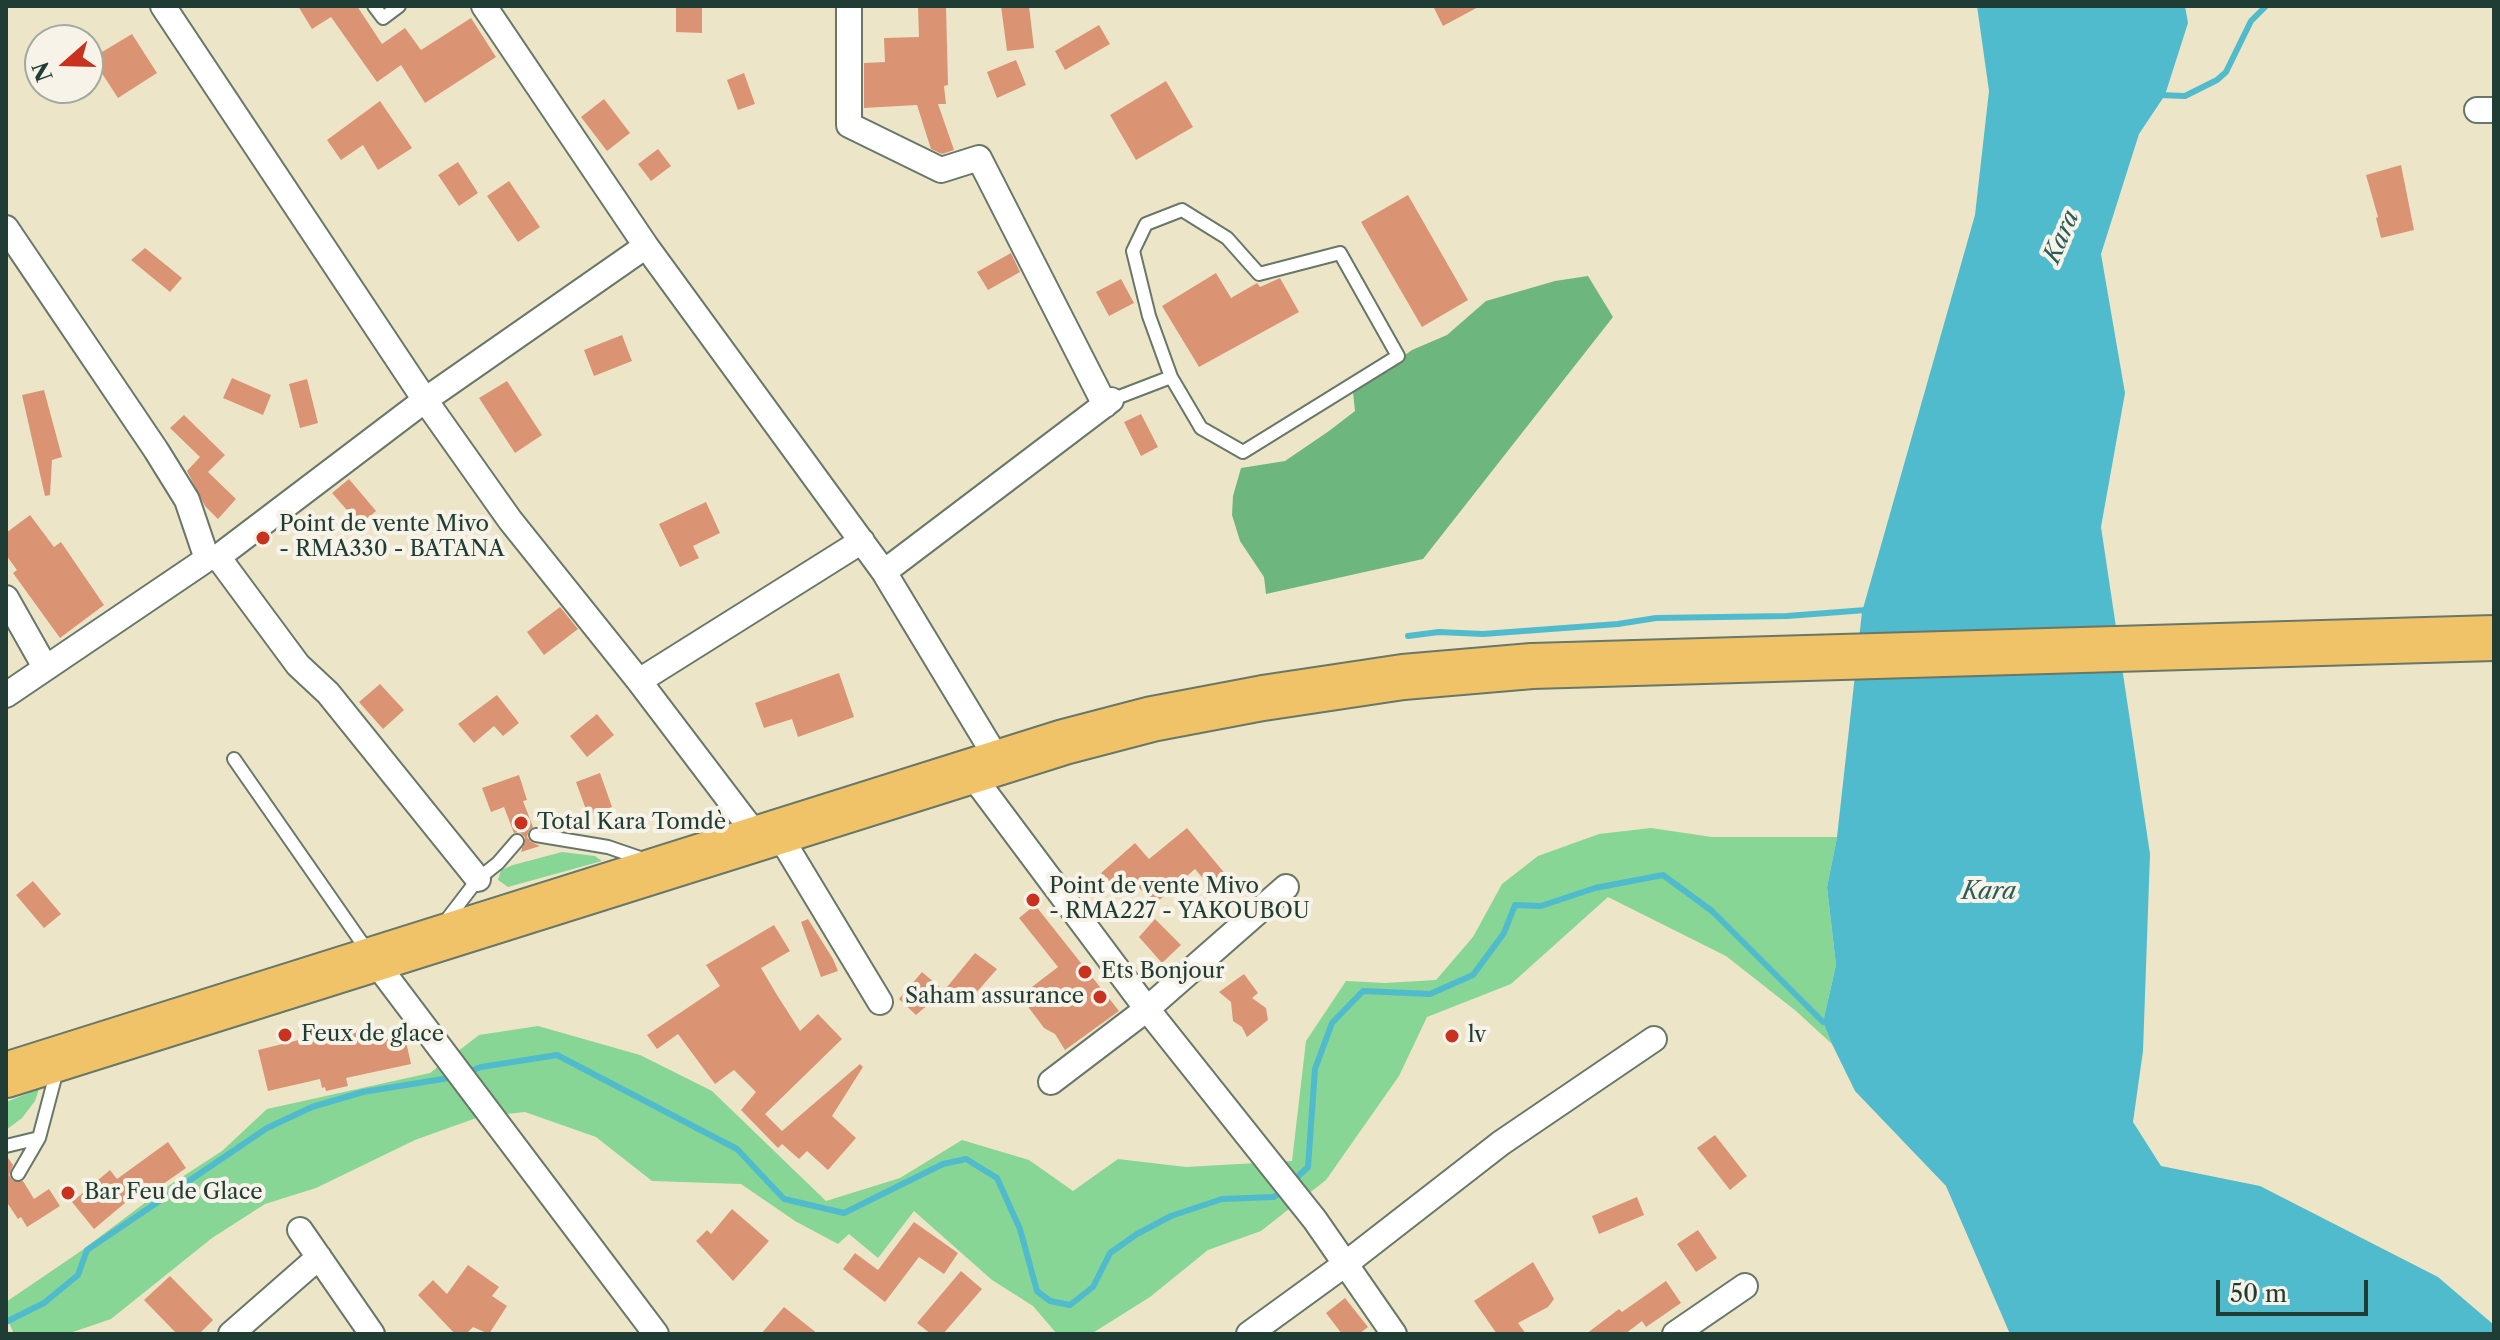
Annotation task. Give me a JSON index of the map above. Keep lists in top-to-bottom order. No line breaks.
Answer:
{"water":["Kara"],"places":["Point de vente Mivo - RMA330 - BATANA","Total Kara Tomdè","Point de vente Mivo - RMA227 - YAKOUBOU","Ets Bonjour","Saham assurance","Feux de glace","lv","Bar Feu de Glace"],"scale_bar":"50 m","north":"left"}
